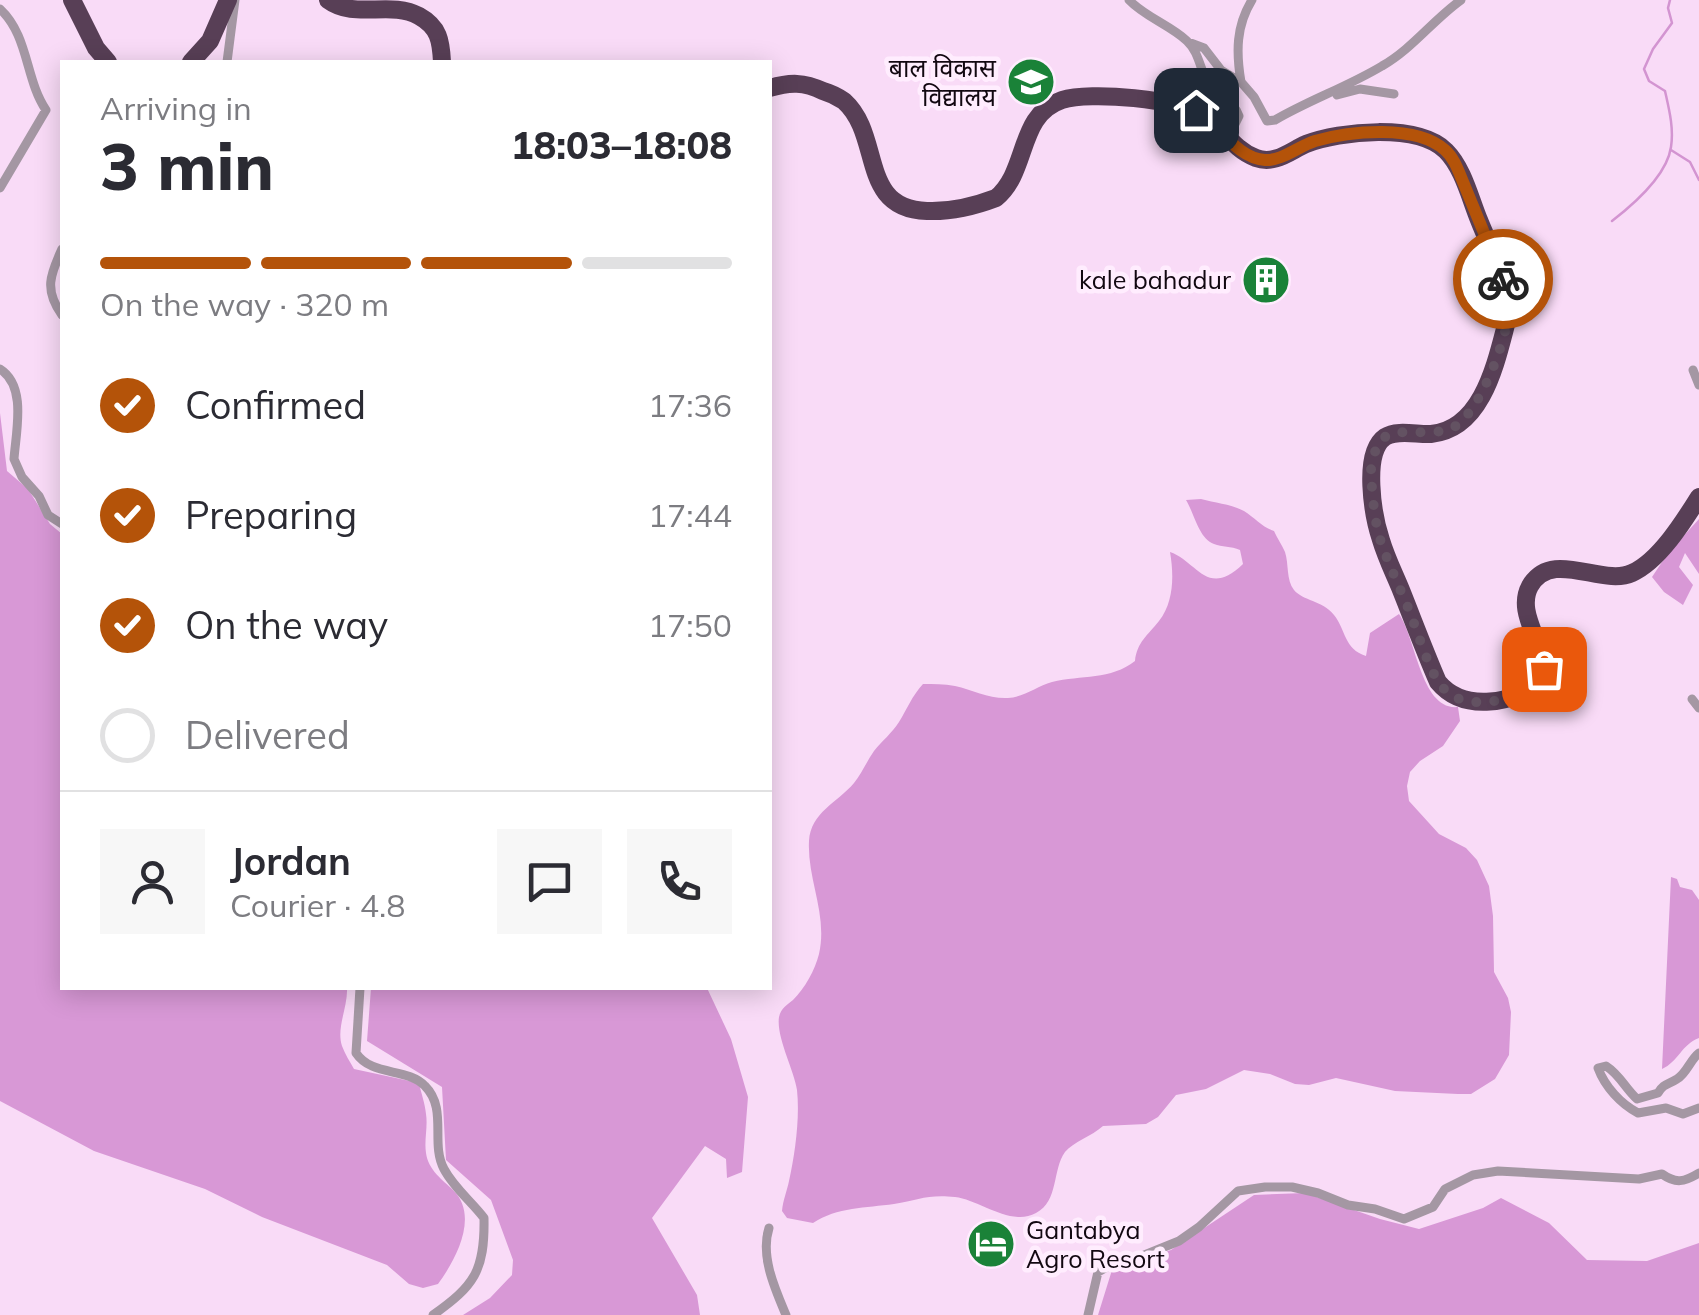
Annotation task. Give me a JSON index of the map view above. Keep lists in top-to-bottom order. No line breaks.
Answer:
{"places":{"school or university":["बाल विकास विद्यालय"],"building":["kale bahadur"],"hotel":["Gantabya Agro Resort"]},"page":{"heading":["3 min","Arriving in","18:03–18:08"],"panel":["Jordan","Courier · 4.8"],"bar":"On the way · 320 m","list":[["Confirmed","17:36"],["Preparing","17:44"],["On the way","17:50"],"Delivered"]}}
